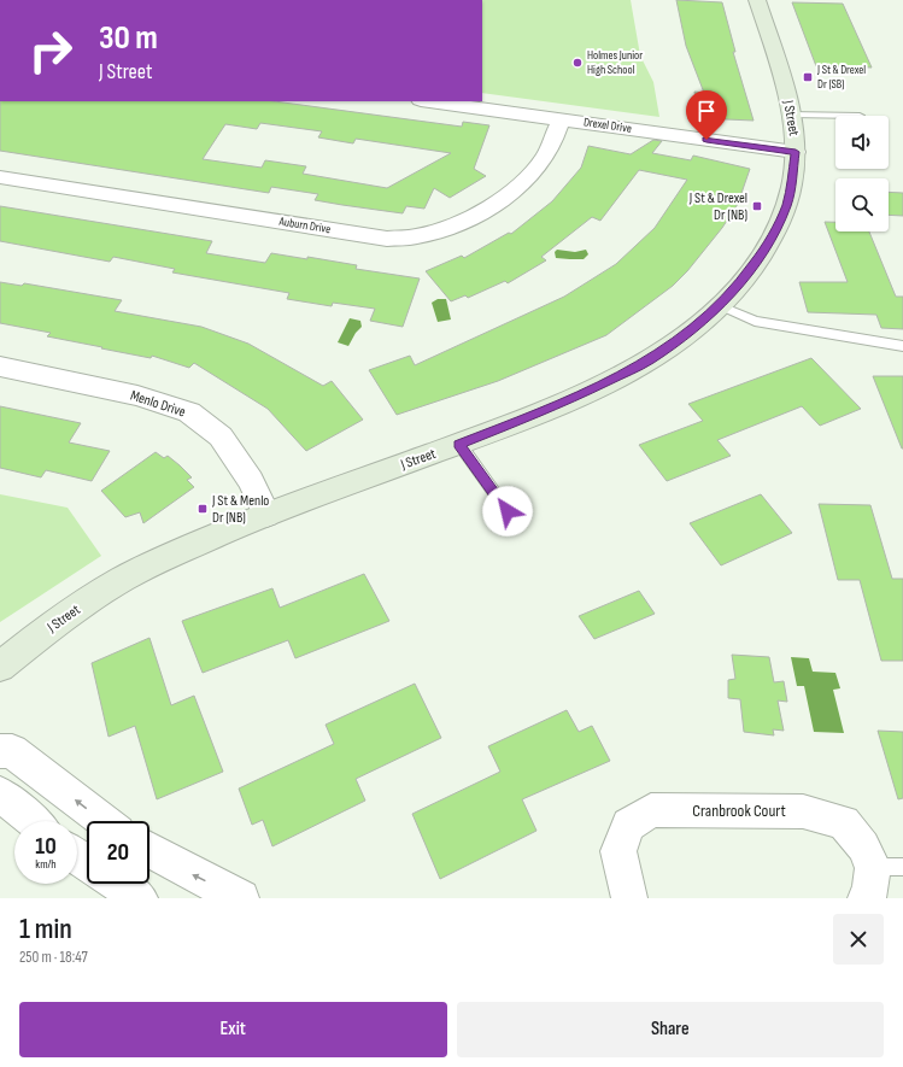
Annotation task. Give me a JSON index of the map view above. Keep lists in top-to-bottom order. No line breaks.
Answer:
{"streets":{"street":["J Street","Drexel Drive","Auburn Drive","Menlo Drive","Cranbrook Court"]},"crossings":[["J Street","Drexel Drive"],["J Street","Menlo Drive"],["Drexel Drive","Auburn Drive"]],"places":{"other":["Holmes Junior High School"],"transit":["J St & Drexel Dr (SB)","J St & Drexel Dr (NB)","J St & Menlo Dr (NB)"]},"page":{"turn":["30 m","J Street"],"speed":"10 km/h","limit":"20","heading":["1 min","250 m · 18:47"],"buttons":["Exit","Share"]}}
